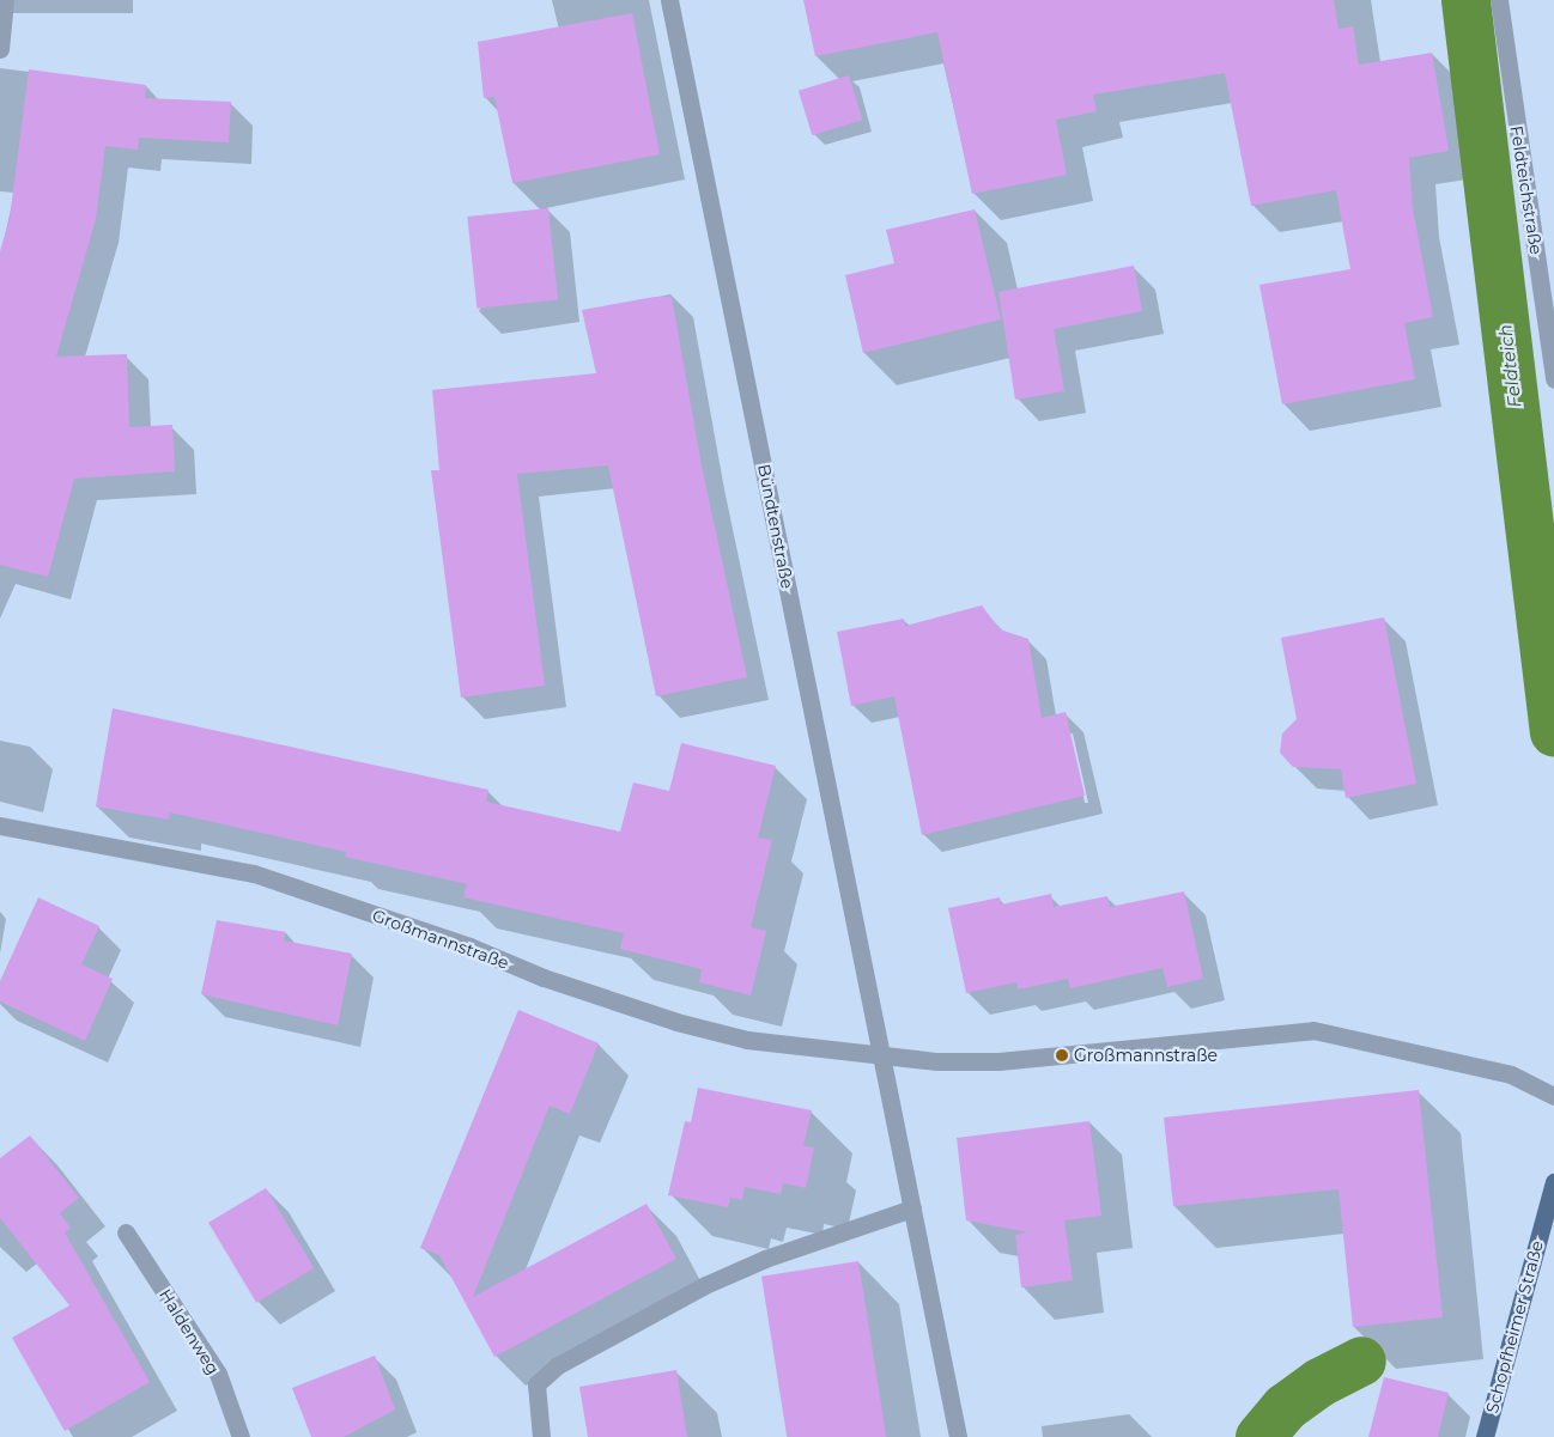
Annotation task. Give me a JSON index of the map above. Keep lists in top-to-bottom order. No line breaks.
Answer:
{"streets":{"main road":["Schopfheimer Straße"],"street":["Feldteichstraße","Bündtenstraße","Großmannstraße","Haldenweg"]},"crossings":[["Bündtenstraße","Großmannstraße"]],"water":["Feldteich"],"places":["Großmannstraße"]}
